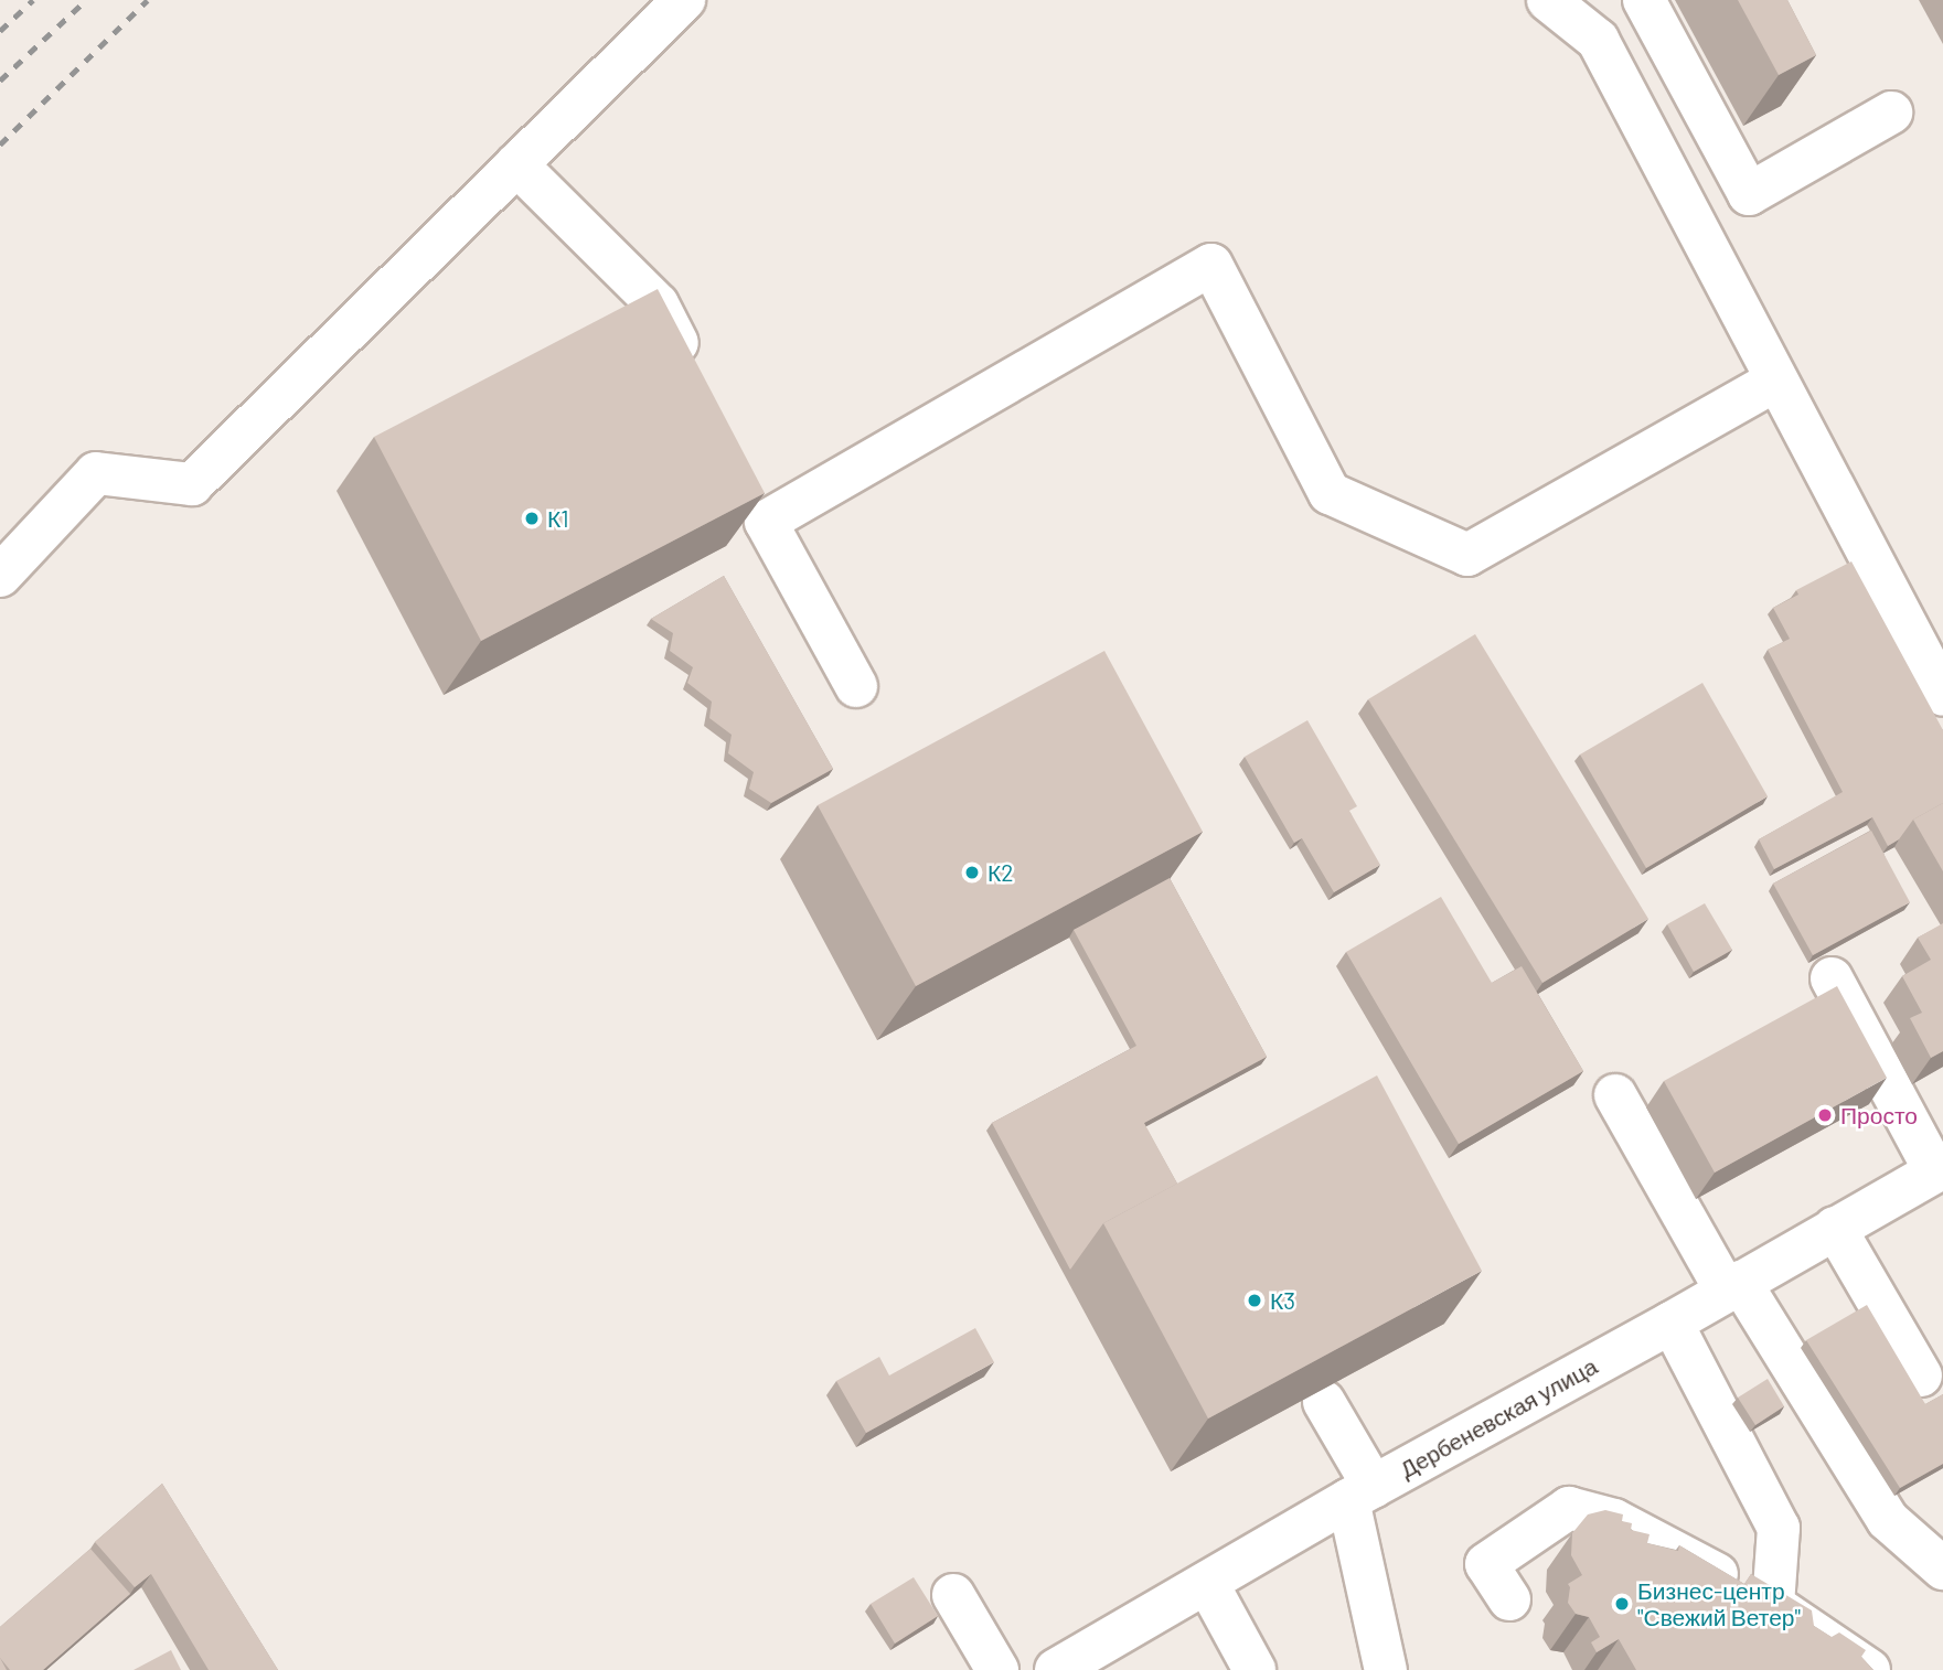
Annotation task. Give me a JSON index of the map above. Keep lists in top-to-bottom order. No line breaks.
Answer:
{"streets":{"street":["Дербеневская улица"]},"places":["К1","К2","Просто","К3","Бизнес-центр \"Свежий Ветер\""]}
